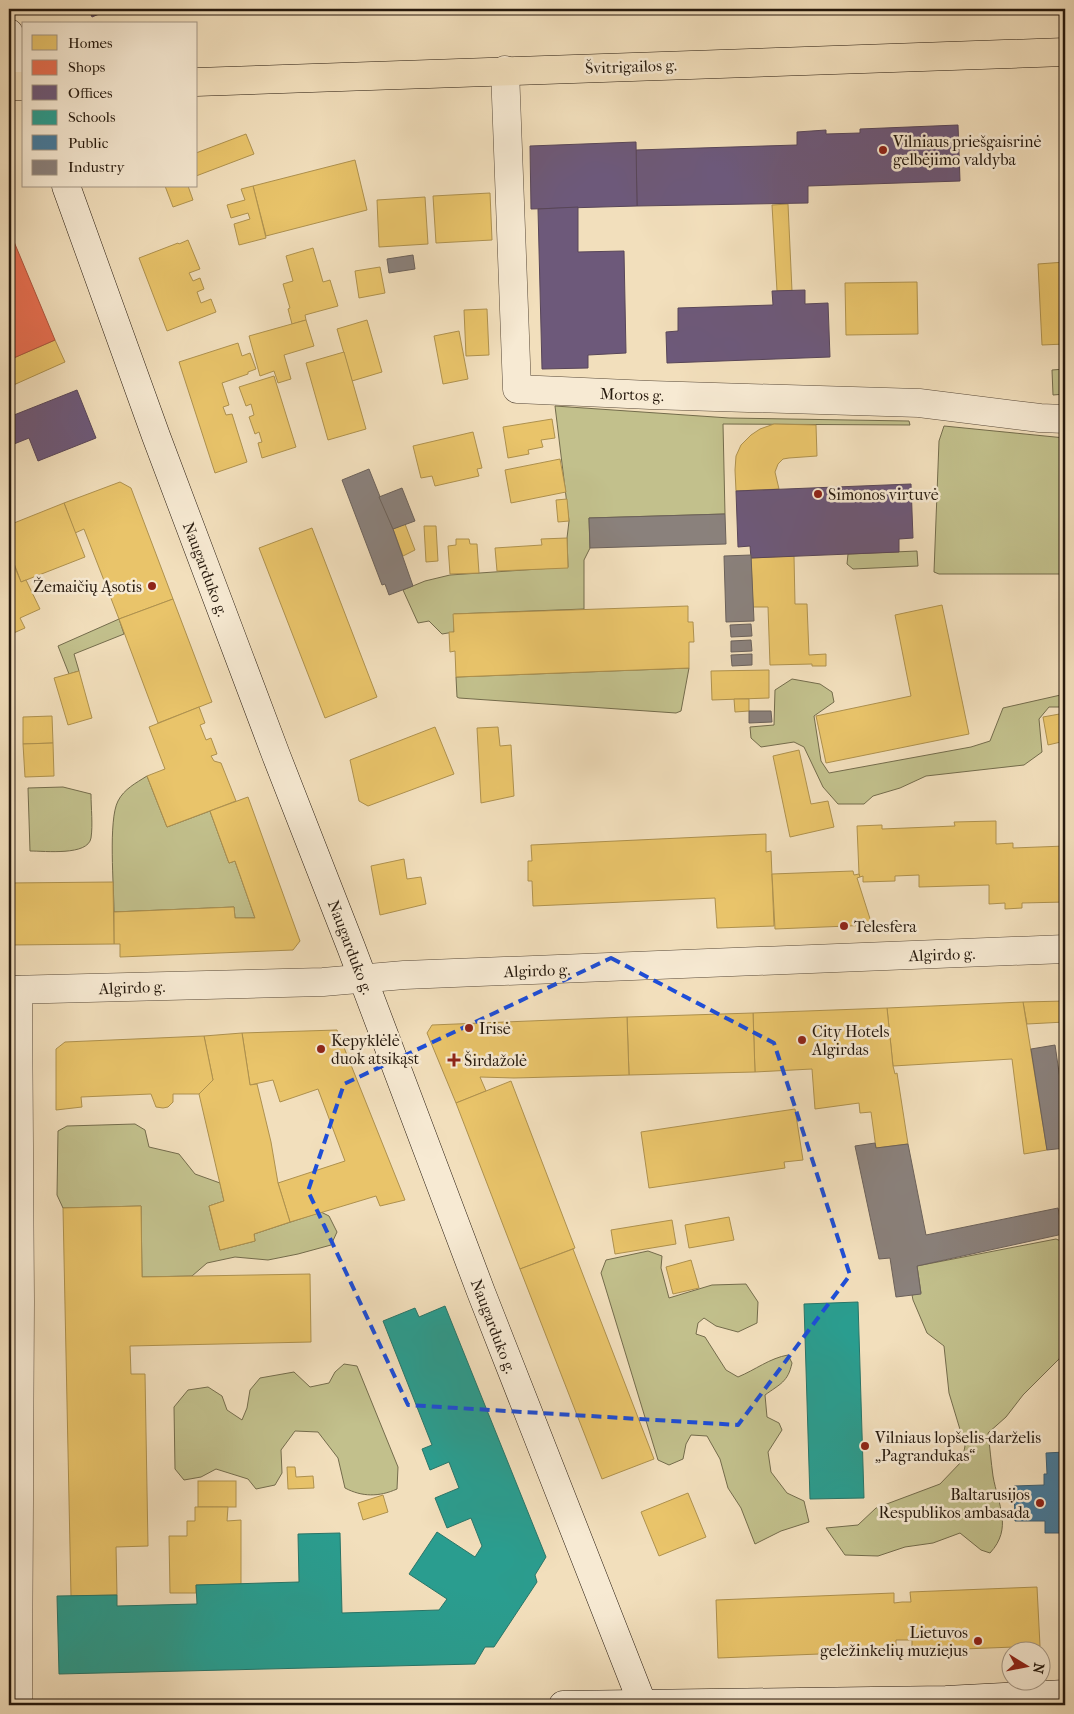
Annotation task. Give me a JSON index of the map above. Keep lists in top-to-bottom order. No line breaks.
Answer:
{"streets":{"main road":["Švitrigailos g."],"street":["Mortos g.","Naugarduko g.","Algirdo g."]},"crossings":[["Švitrigailos g.","Mortos g."],["Naugarduko g.","Algirdo g."]],"places":{"other":["Vilniaus priešgaisrinė gelbėjimo valdyba","Simonos virtuvė","Žemaičių Ąsotis","Telesfera","Irisė","City Hotels Algirdas","Kepyklėlė duok atsikąst","Vilniaus lopšelis-darželis „Pagrandukas“","Baltarusijos Respublikos ambasada","Lietuvos geležinkelių muziejus"],"health":["Širdažolė"]},"legend":["Homes","Shops","Offices","Schools","Public","Industry"],"north":"right"}
